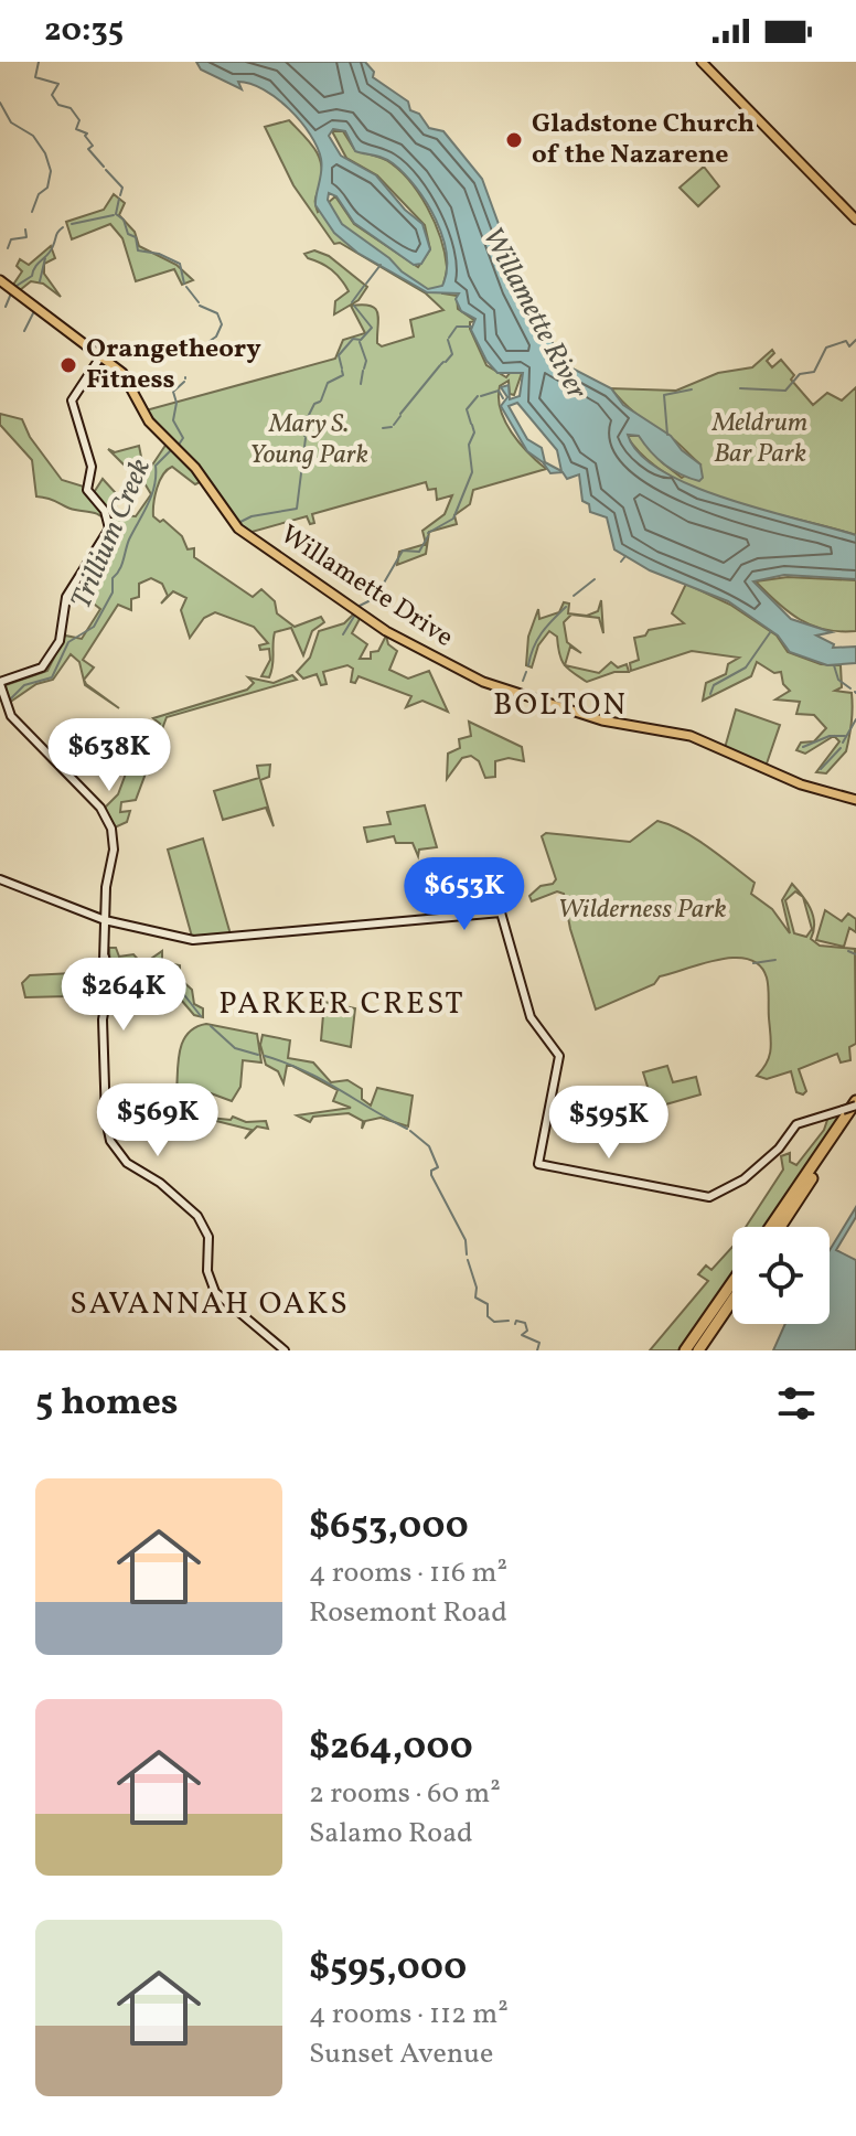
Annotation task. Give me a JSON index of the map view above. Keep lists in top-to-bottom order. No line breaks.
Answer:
{"streets":{"main road":["Willamette Drive"]},"districts":["BOLTON","PARKER CREST","SAVANNAH OAKS"],"water":["Willamette River","Trillium Creek"],"parks":["Meldrum Bar Park","Mary S. Young Park","Wilderness Park"],"places":["Gladstone Church of the Nazarene","Orangetheory Fitness"],"page":{"status":"20:35","price":["$638K","$653K","$264K","$569K","$595K"],"heading":"5 homes","list":[{"name":"$653,000","note":"4 rooms · 116 m² · Rosemont Road"},{"name":"$264,000","note":"2 rooms · 60 m² · Salamo Road"},{"name":"$595,000","note":"4 rooms · 112 m² · Sunset Avenue"}]}}
